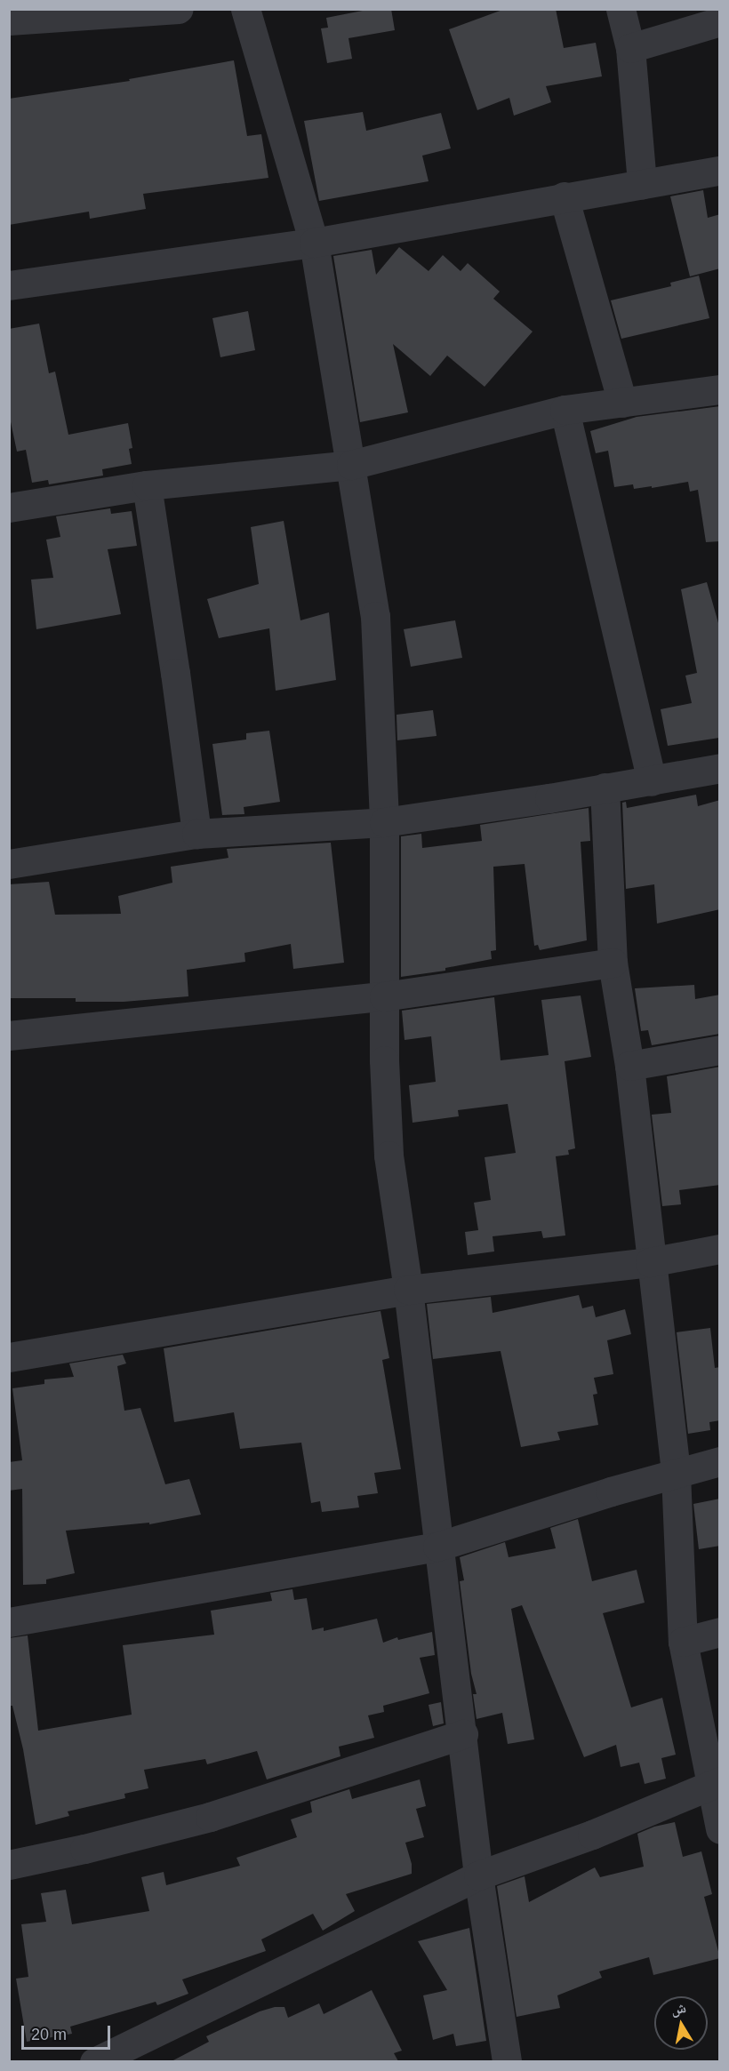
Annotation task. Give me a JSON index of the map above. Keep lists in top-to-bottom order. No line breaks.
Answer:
{"scale_bar":"20 m","north":"top"}
